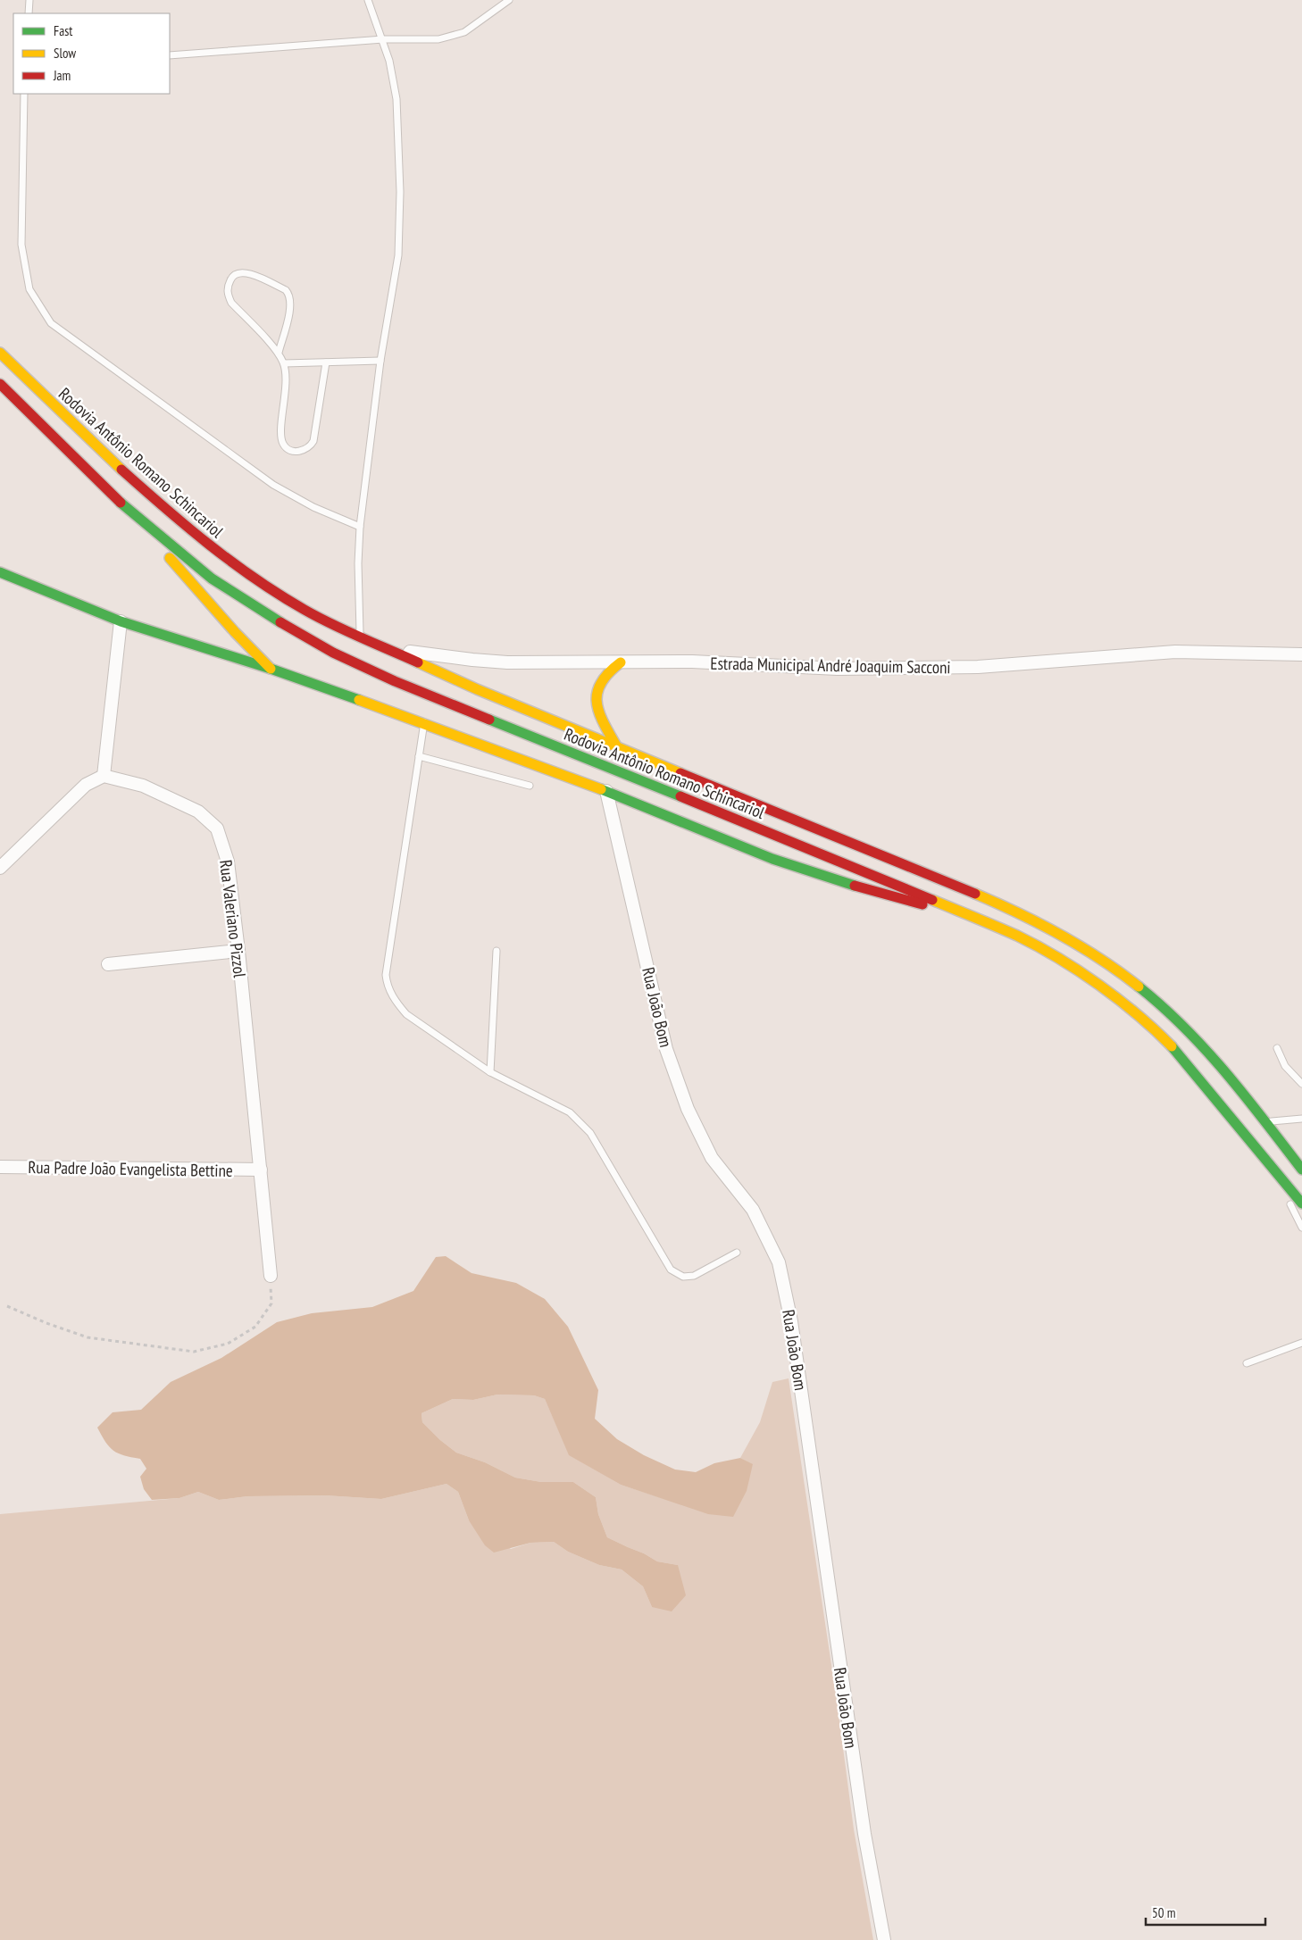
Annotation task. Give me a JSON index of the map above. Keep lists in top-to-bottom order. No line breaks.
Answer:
{"streets":{"main road":["Rodovia Antônio Romano Schincariol"],"street":["Estrada Municipal André Joaquim Sacconi","Rua Valeriano Pizzol","Rua João Bom","Rua Padre João Evangelista Bettine"]},"crossings":[["Rodovia Antônio Romano Schincariol","Estrada Municipal André Joaquim Sacconi"],["Rua Valeriano Pizzol","Rua Padre João Evangelista Bettine"]],"legend":["Fast","Slow","Jam"],"scale_bar":"50 m"}
